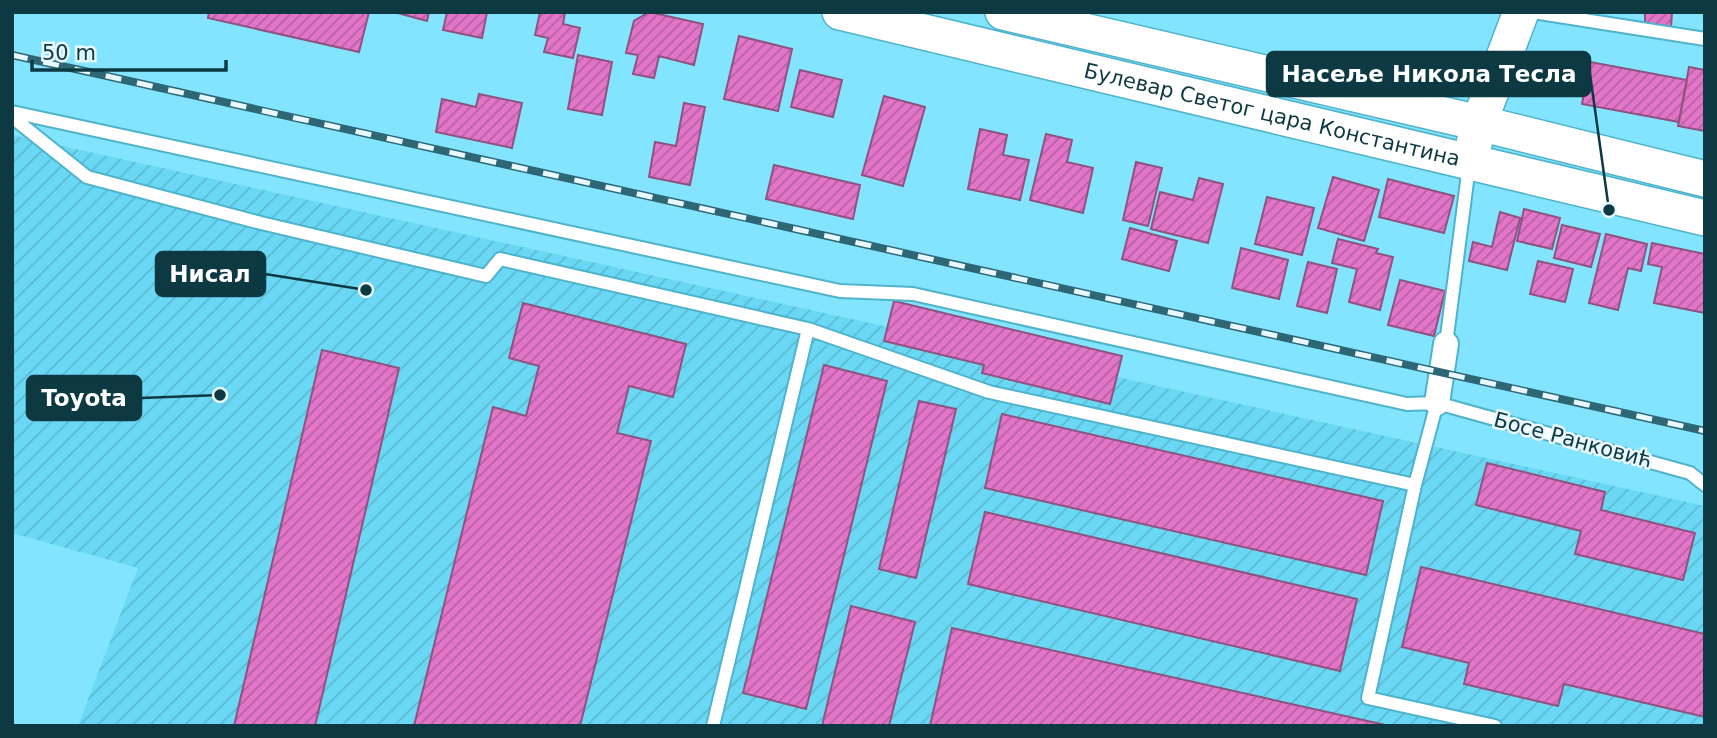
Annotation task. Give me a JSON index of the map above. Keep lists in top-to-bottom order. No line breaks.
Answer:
{"streets":{"main road":["Булевар Светог цара Константина"],"lane":["Босе Ранковић"]},"places":["Насеље Никола Тесла","Нисал","Toyota"],"scale_bar":"50 m"}
